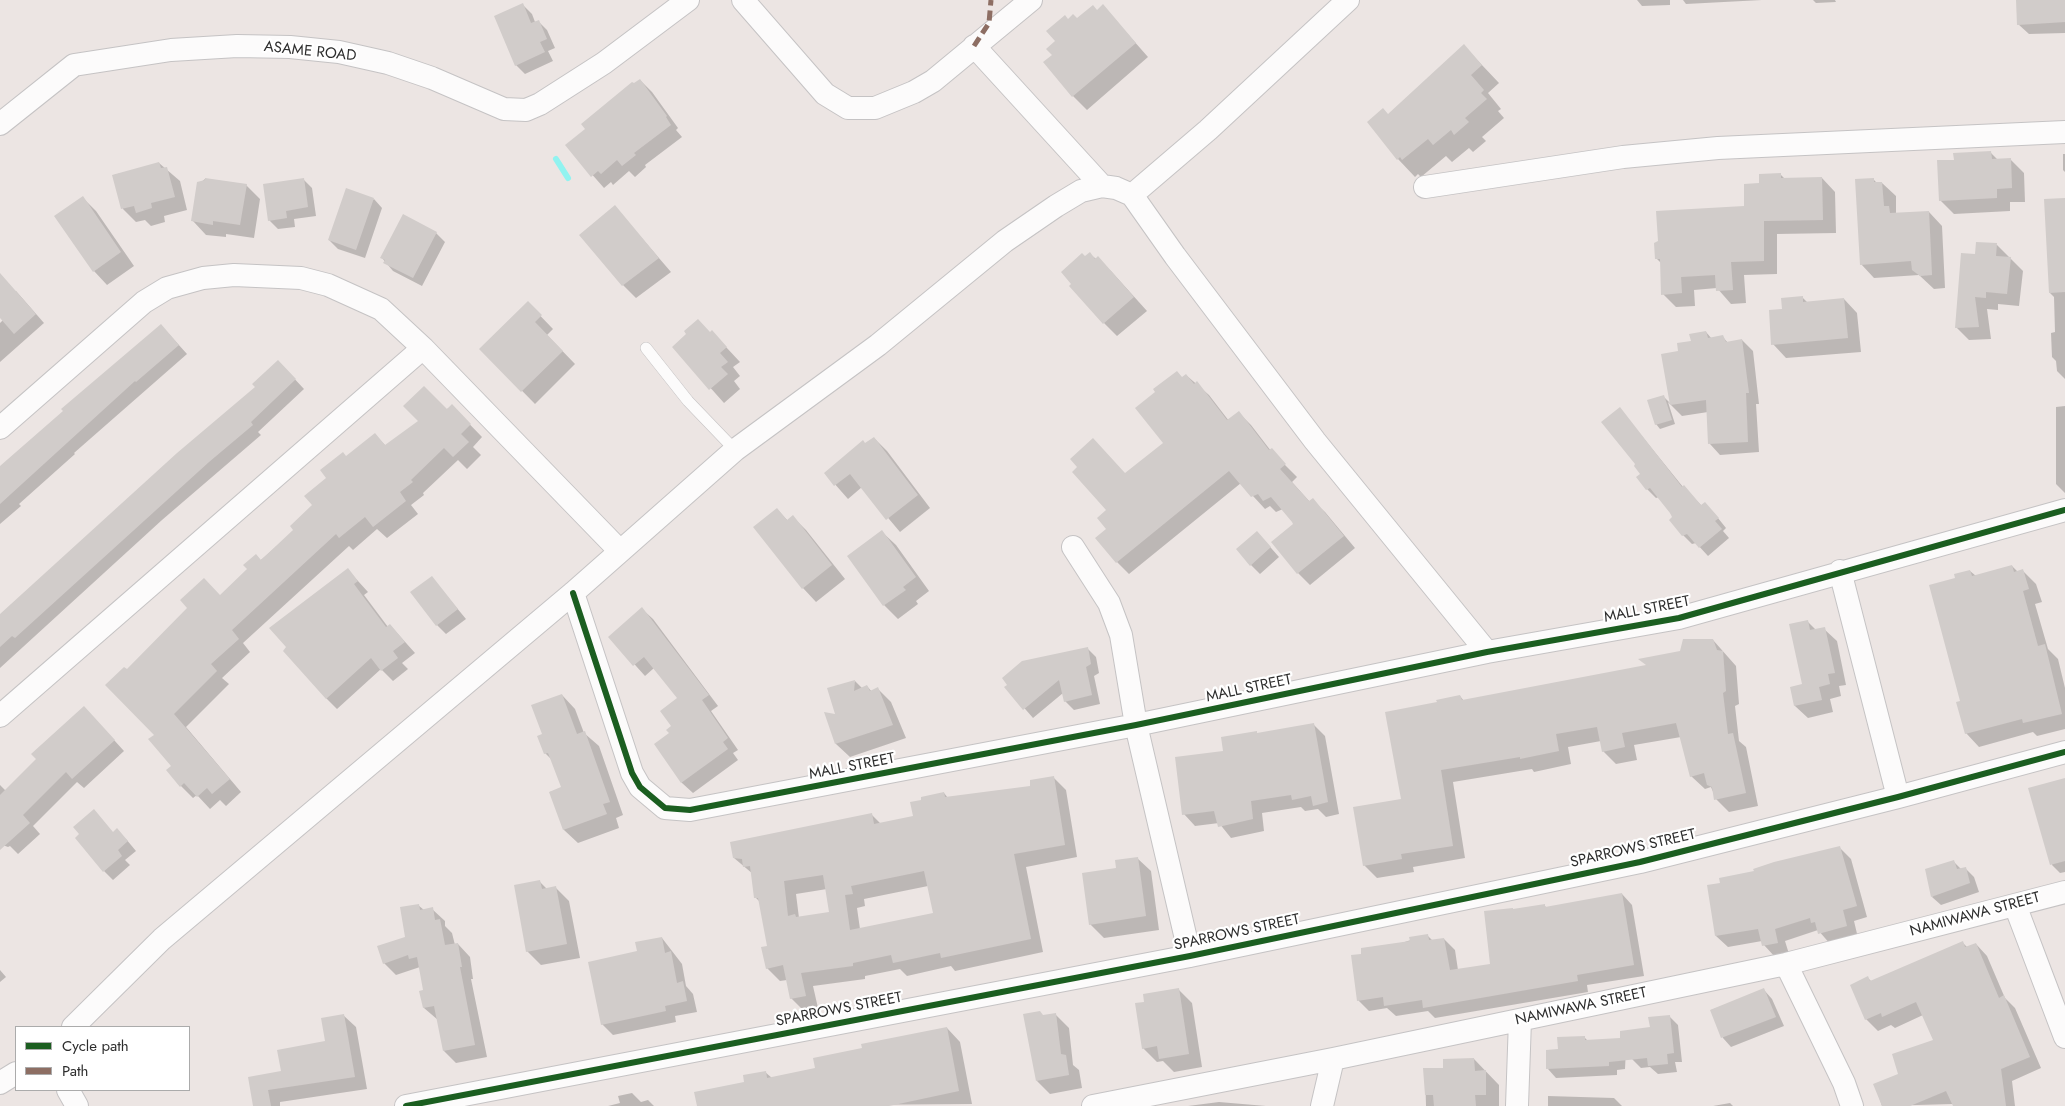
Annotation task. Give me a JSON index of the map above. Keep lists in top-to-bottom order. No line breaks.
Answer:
{"streets":{"street":["ASAME ROAD","MALL STREET","SPARROWS STREET","NAMIWAWA STREET"]},"legend":["Cycle path","Path"]}
